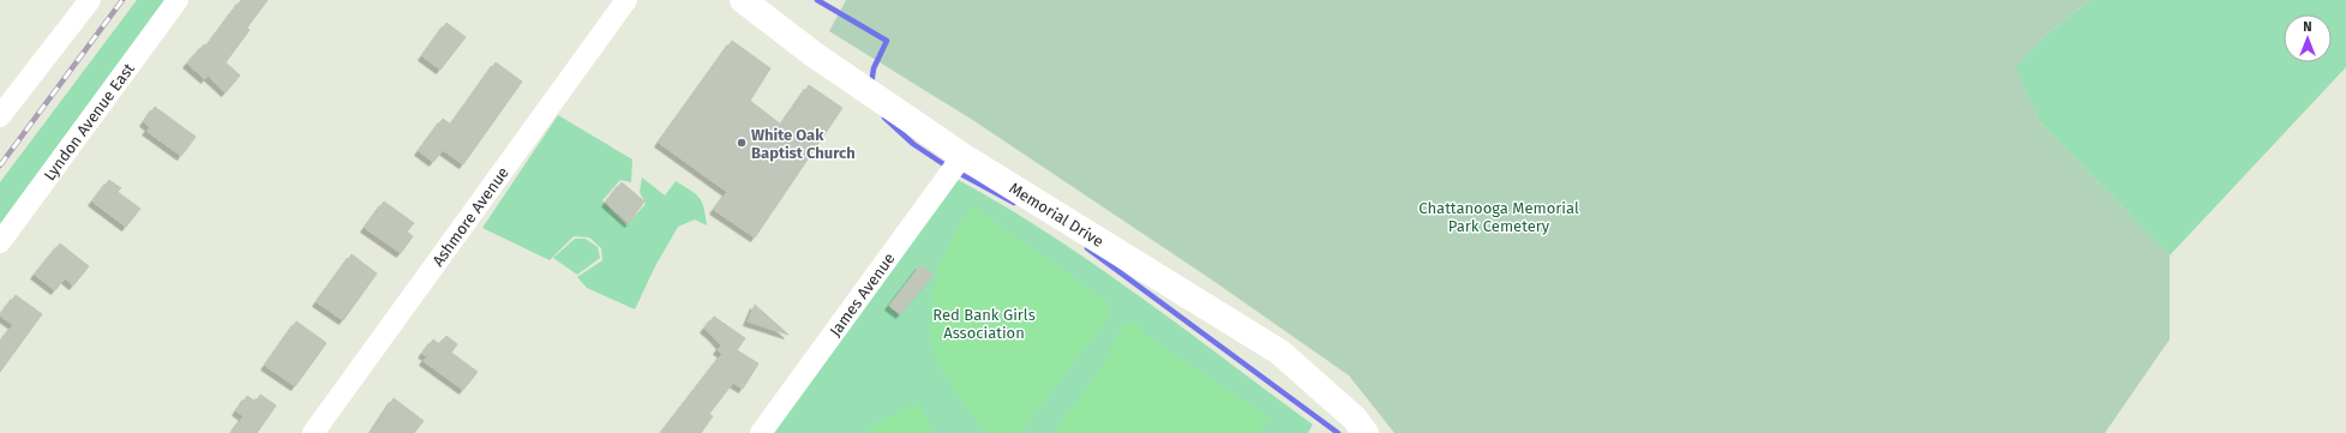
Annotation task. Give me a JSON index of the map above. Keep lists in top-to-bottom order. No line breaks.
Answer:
{"streets":{"street":["Lyndon Avenue East","Memorial Drive","Ashmore Avenue","James Avenue"]},"crossings":[["Memorial Drive","James Avenue"]],"parks":["Chattanooga Memorial Park Cemetery","Red Bank Girls Association"],"places":["White Oak Baptist Church"],"north":"top"}
